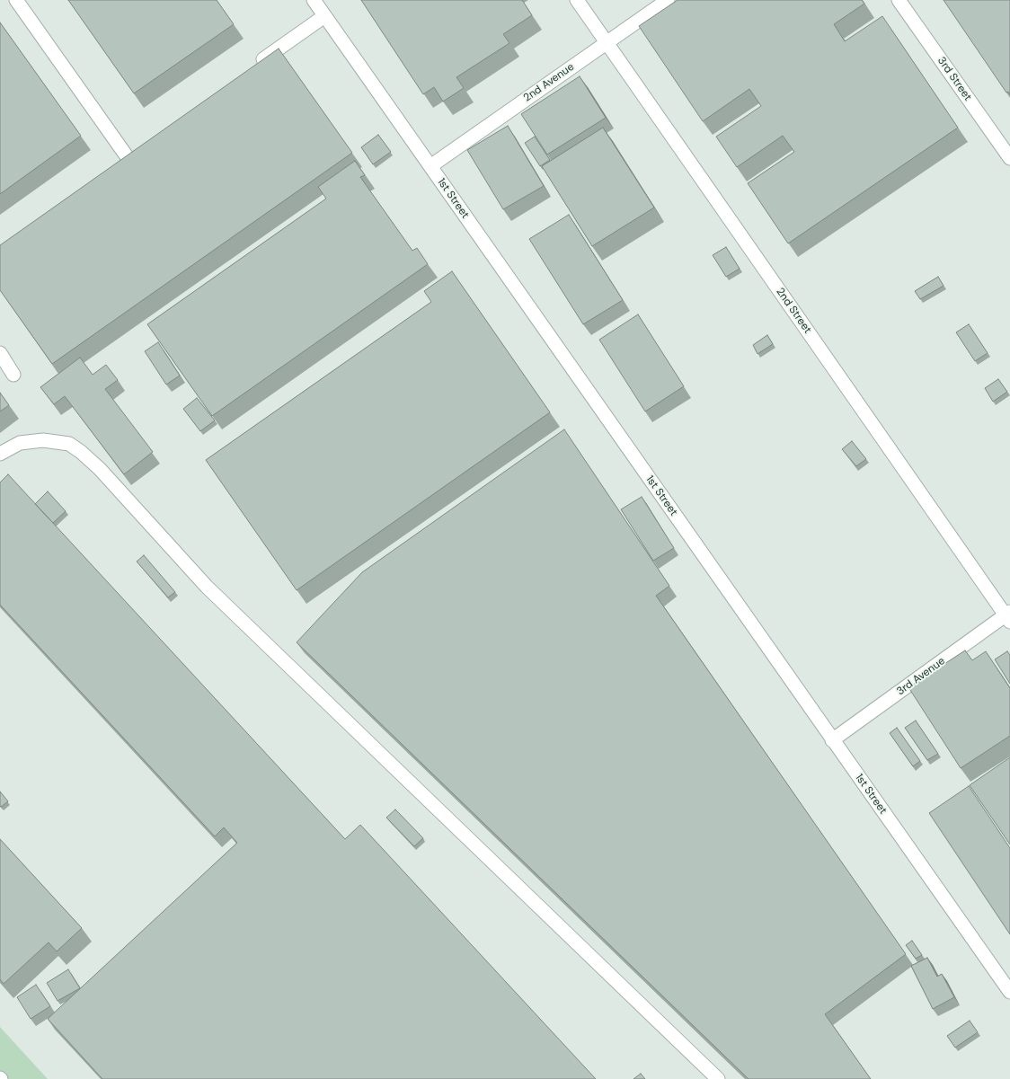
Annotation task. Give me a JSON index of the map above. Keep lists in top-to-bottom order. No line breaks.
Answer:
{"streets":{"street":["3rd Street","2nd Avenue","1st Street","2nd Street","3rd Avenue"]},"crossings":[["2nd Avenue","1st Street"],["2nd Avenue","2nd Street"],["1st Street","3rd Avenue"],["2nd Street","3rd Avenue"]]}
